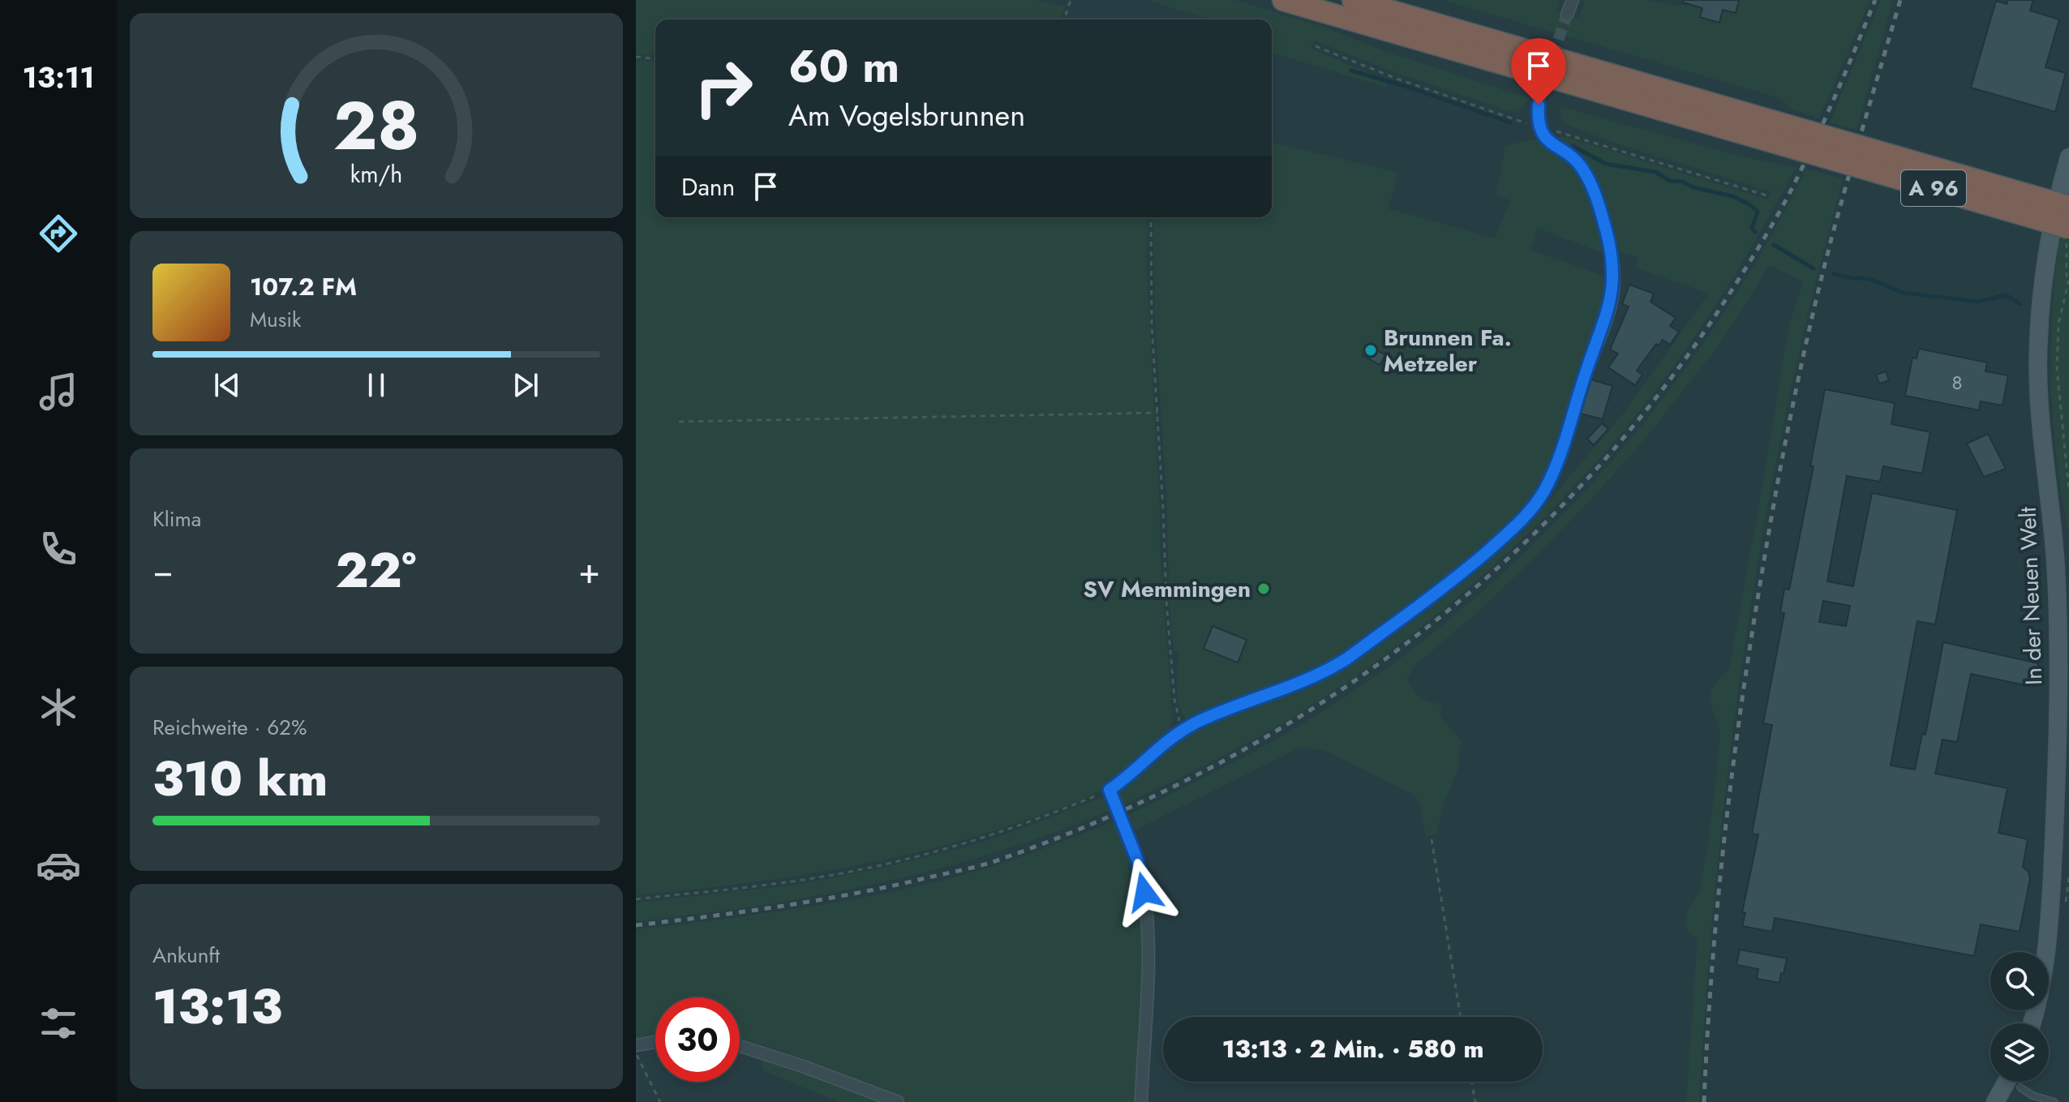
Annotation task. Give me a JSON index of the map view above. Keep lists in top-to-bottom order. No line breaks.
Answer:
{"streets":{"highway":["A 96"],"street":["In der Neuen Welt"]},"places":["Brunnen Fa. Metzeler","SV Memmingen"],"house_numbers":["8"],"page":{"tabs":"13:11","turn":["60 m","Am Vogelsbrunnen"],"then":"Dann","song":["107.2 FM","Musik"],"tile":["Klima",["Reichweite · 62%","310 km"],["Ankunft","13:13"]],"heat":["−","22°","+"],"limit":"30","trip":"13:13 · 2 Min. · 580 m","gauge":["28","km/h"]}}
